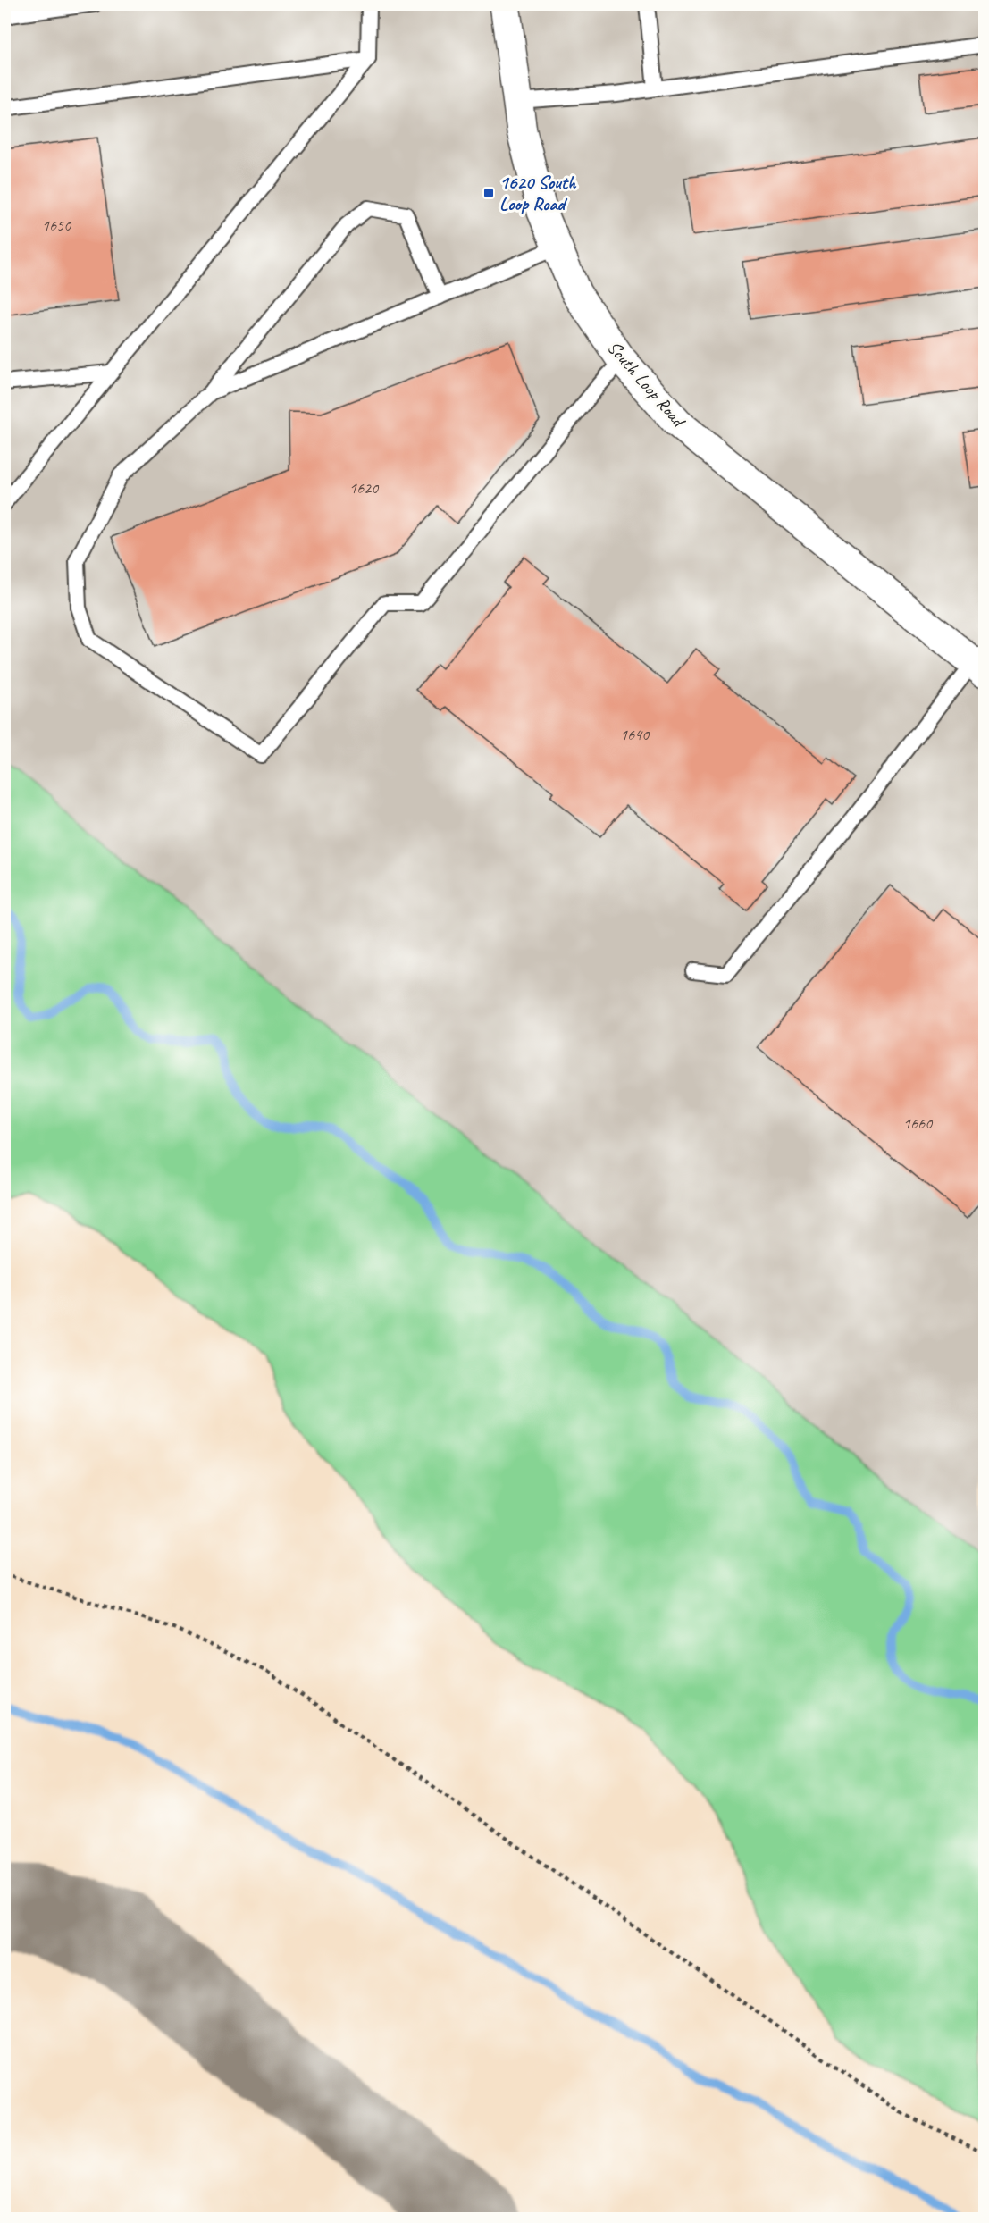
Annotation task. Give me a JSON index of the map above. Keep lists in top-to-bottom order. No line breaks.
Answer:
{"streets":{"street":["South Loop Road"]},"places":{"transit":["1620 South Loop Road"]},"house_numbers":["1650","1620","1640","1660"]}
